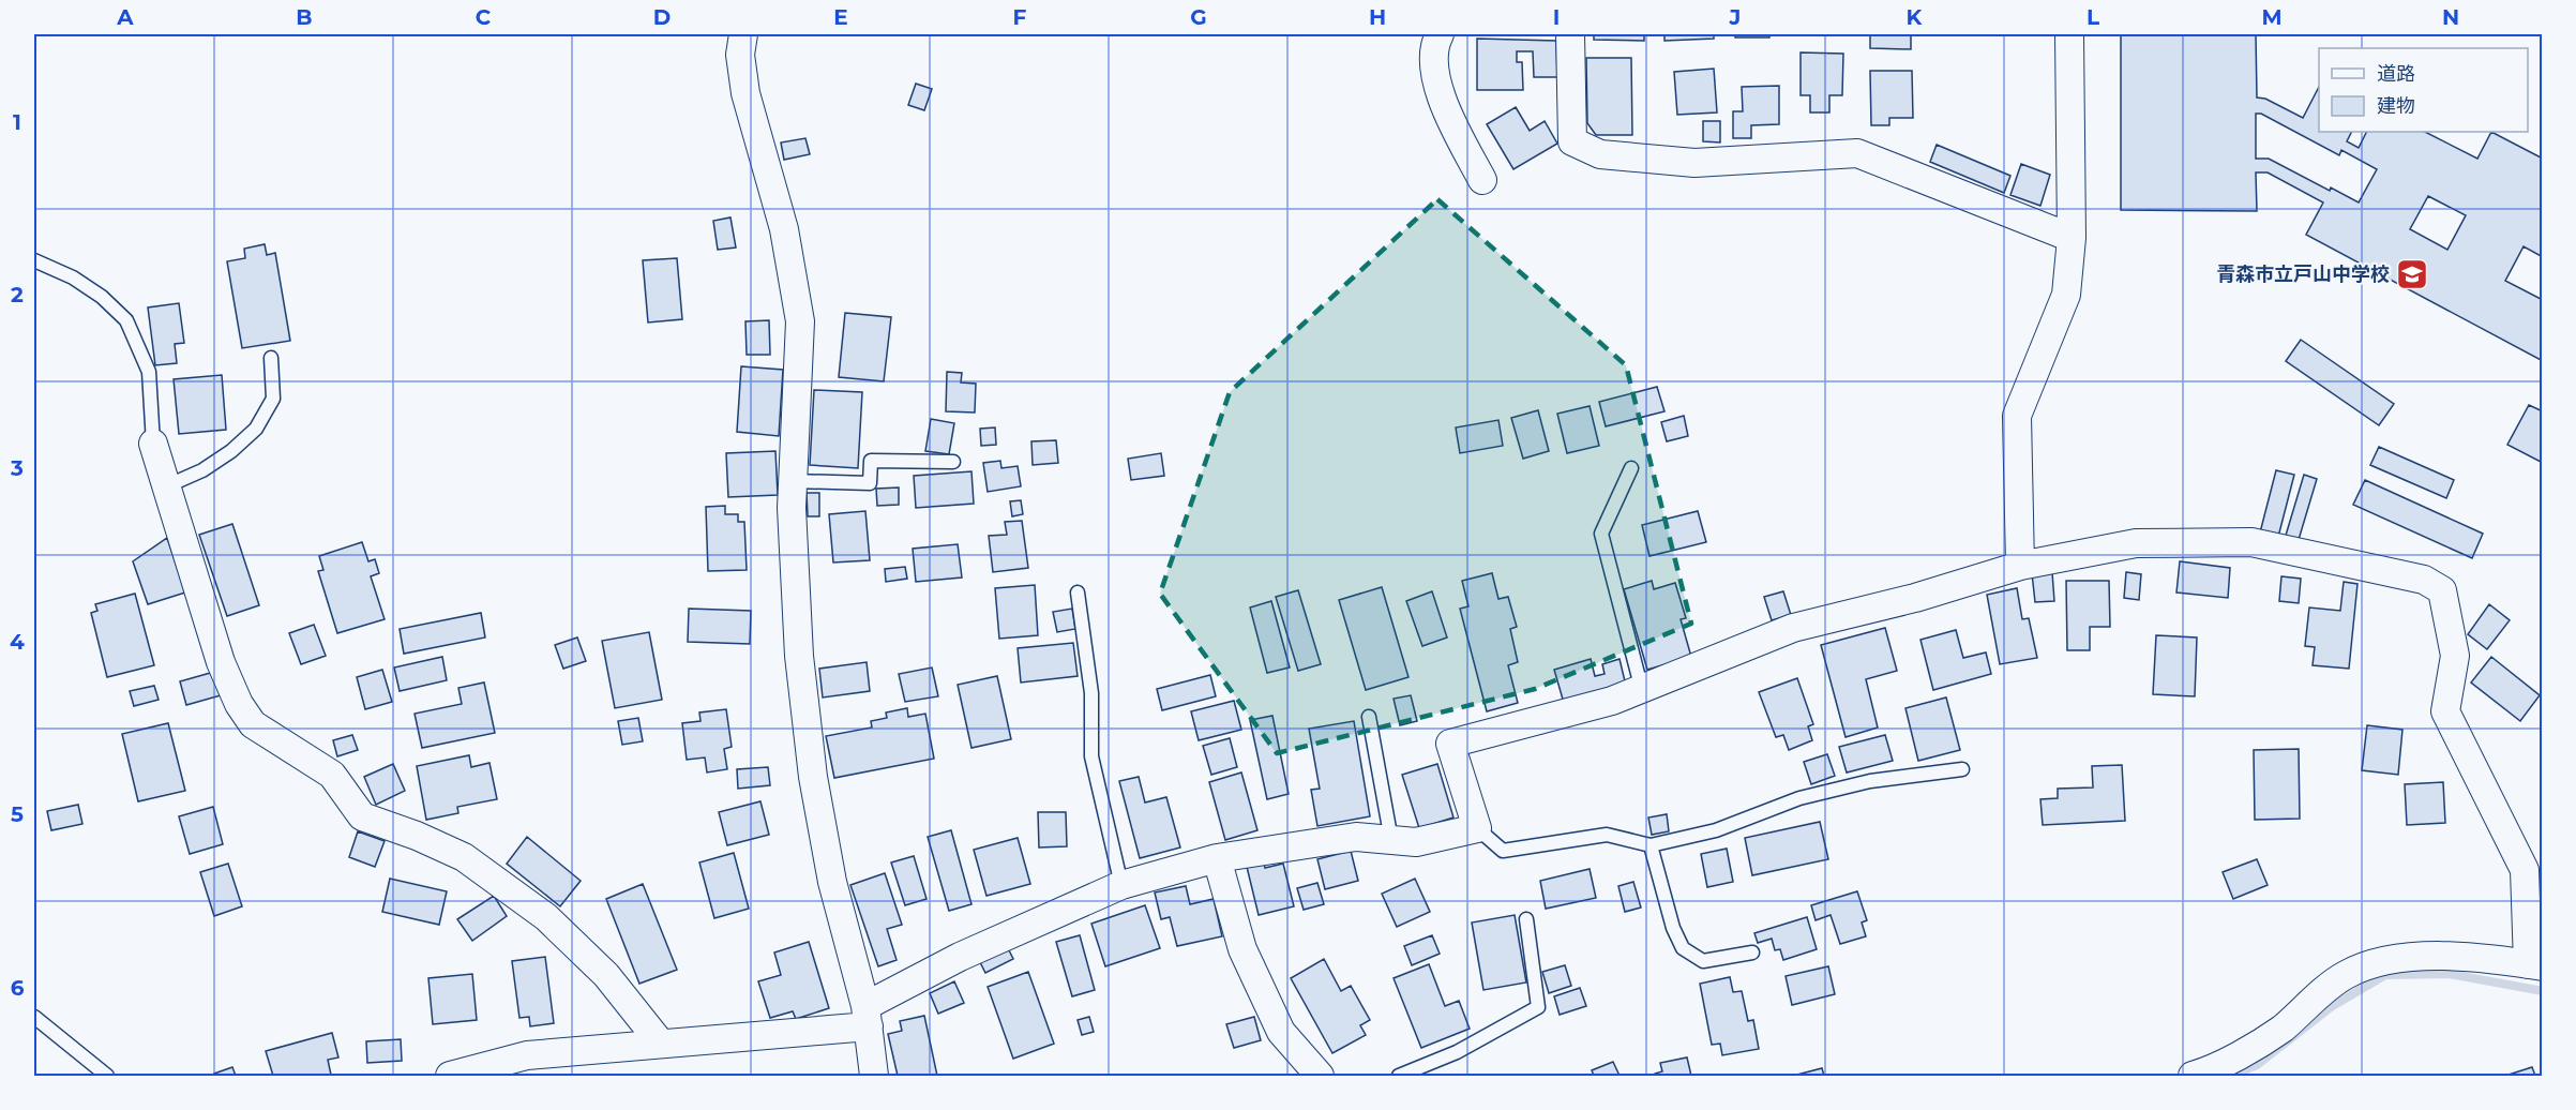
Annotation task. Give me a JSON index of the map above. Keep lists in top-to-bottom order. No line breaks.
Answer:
{"places":{"school or university":["青森市立戸山中学校"]},"legend":["道路","建物"],"grid":{"columns":["A","B","C","D","E","F","G","H","I","J","K","L","M","N"],"rows":["1","2","3","4","5","6"]}}
